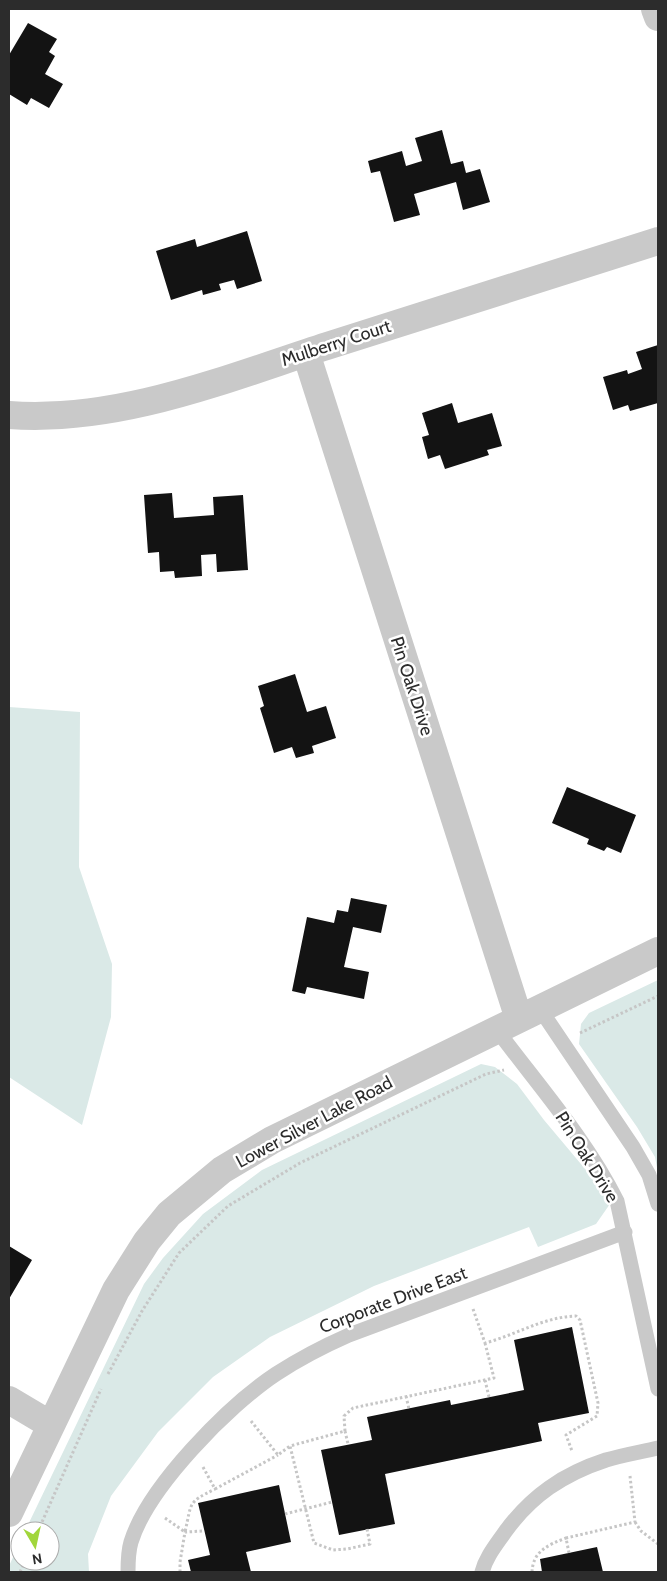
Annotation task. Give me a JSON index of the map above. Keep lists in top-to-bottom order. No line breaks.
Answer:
{"streets":{"street":["Mulberry Court","Pin Oak Drive","Lower Silver Lake Road"],"lane":["Corporate Drive East"]},"crossings":[["Mulberry Court","Pin Oak Drive"],["Pin Oak Drive","Lower Silver Lake Road"],["Pin Oak Drive","Corporate Drive East"]],"north":"bottom"}
